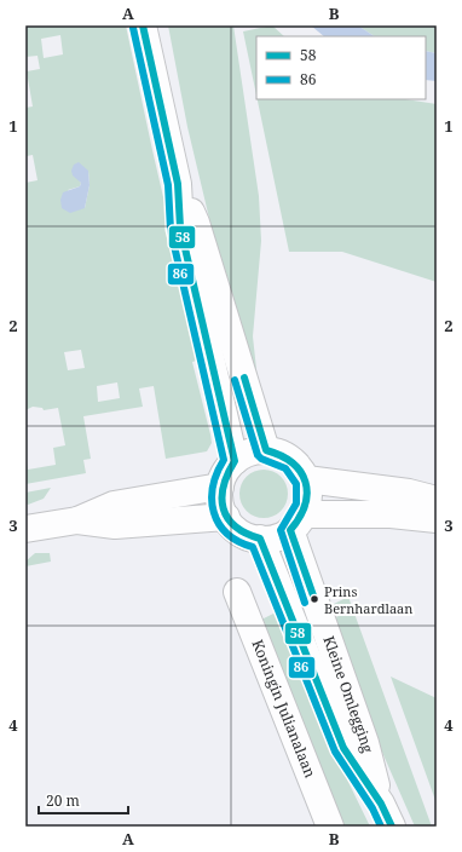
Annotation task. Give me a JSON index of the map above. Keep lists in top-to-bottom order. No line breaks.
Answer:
{"streets":{"street":["Kleine Omlegging","Koningin Julianalaan"]},"places":["Prins Bernhardlaan"],"lines":["transit line 58","transit line 86"],"legend":["58","86"],"scale_bar":"20 m","grid":{"columns":["A","B"],"rows":["1","2","3","4"]}}
